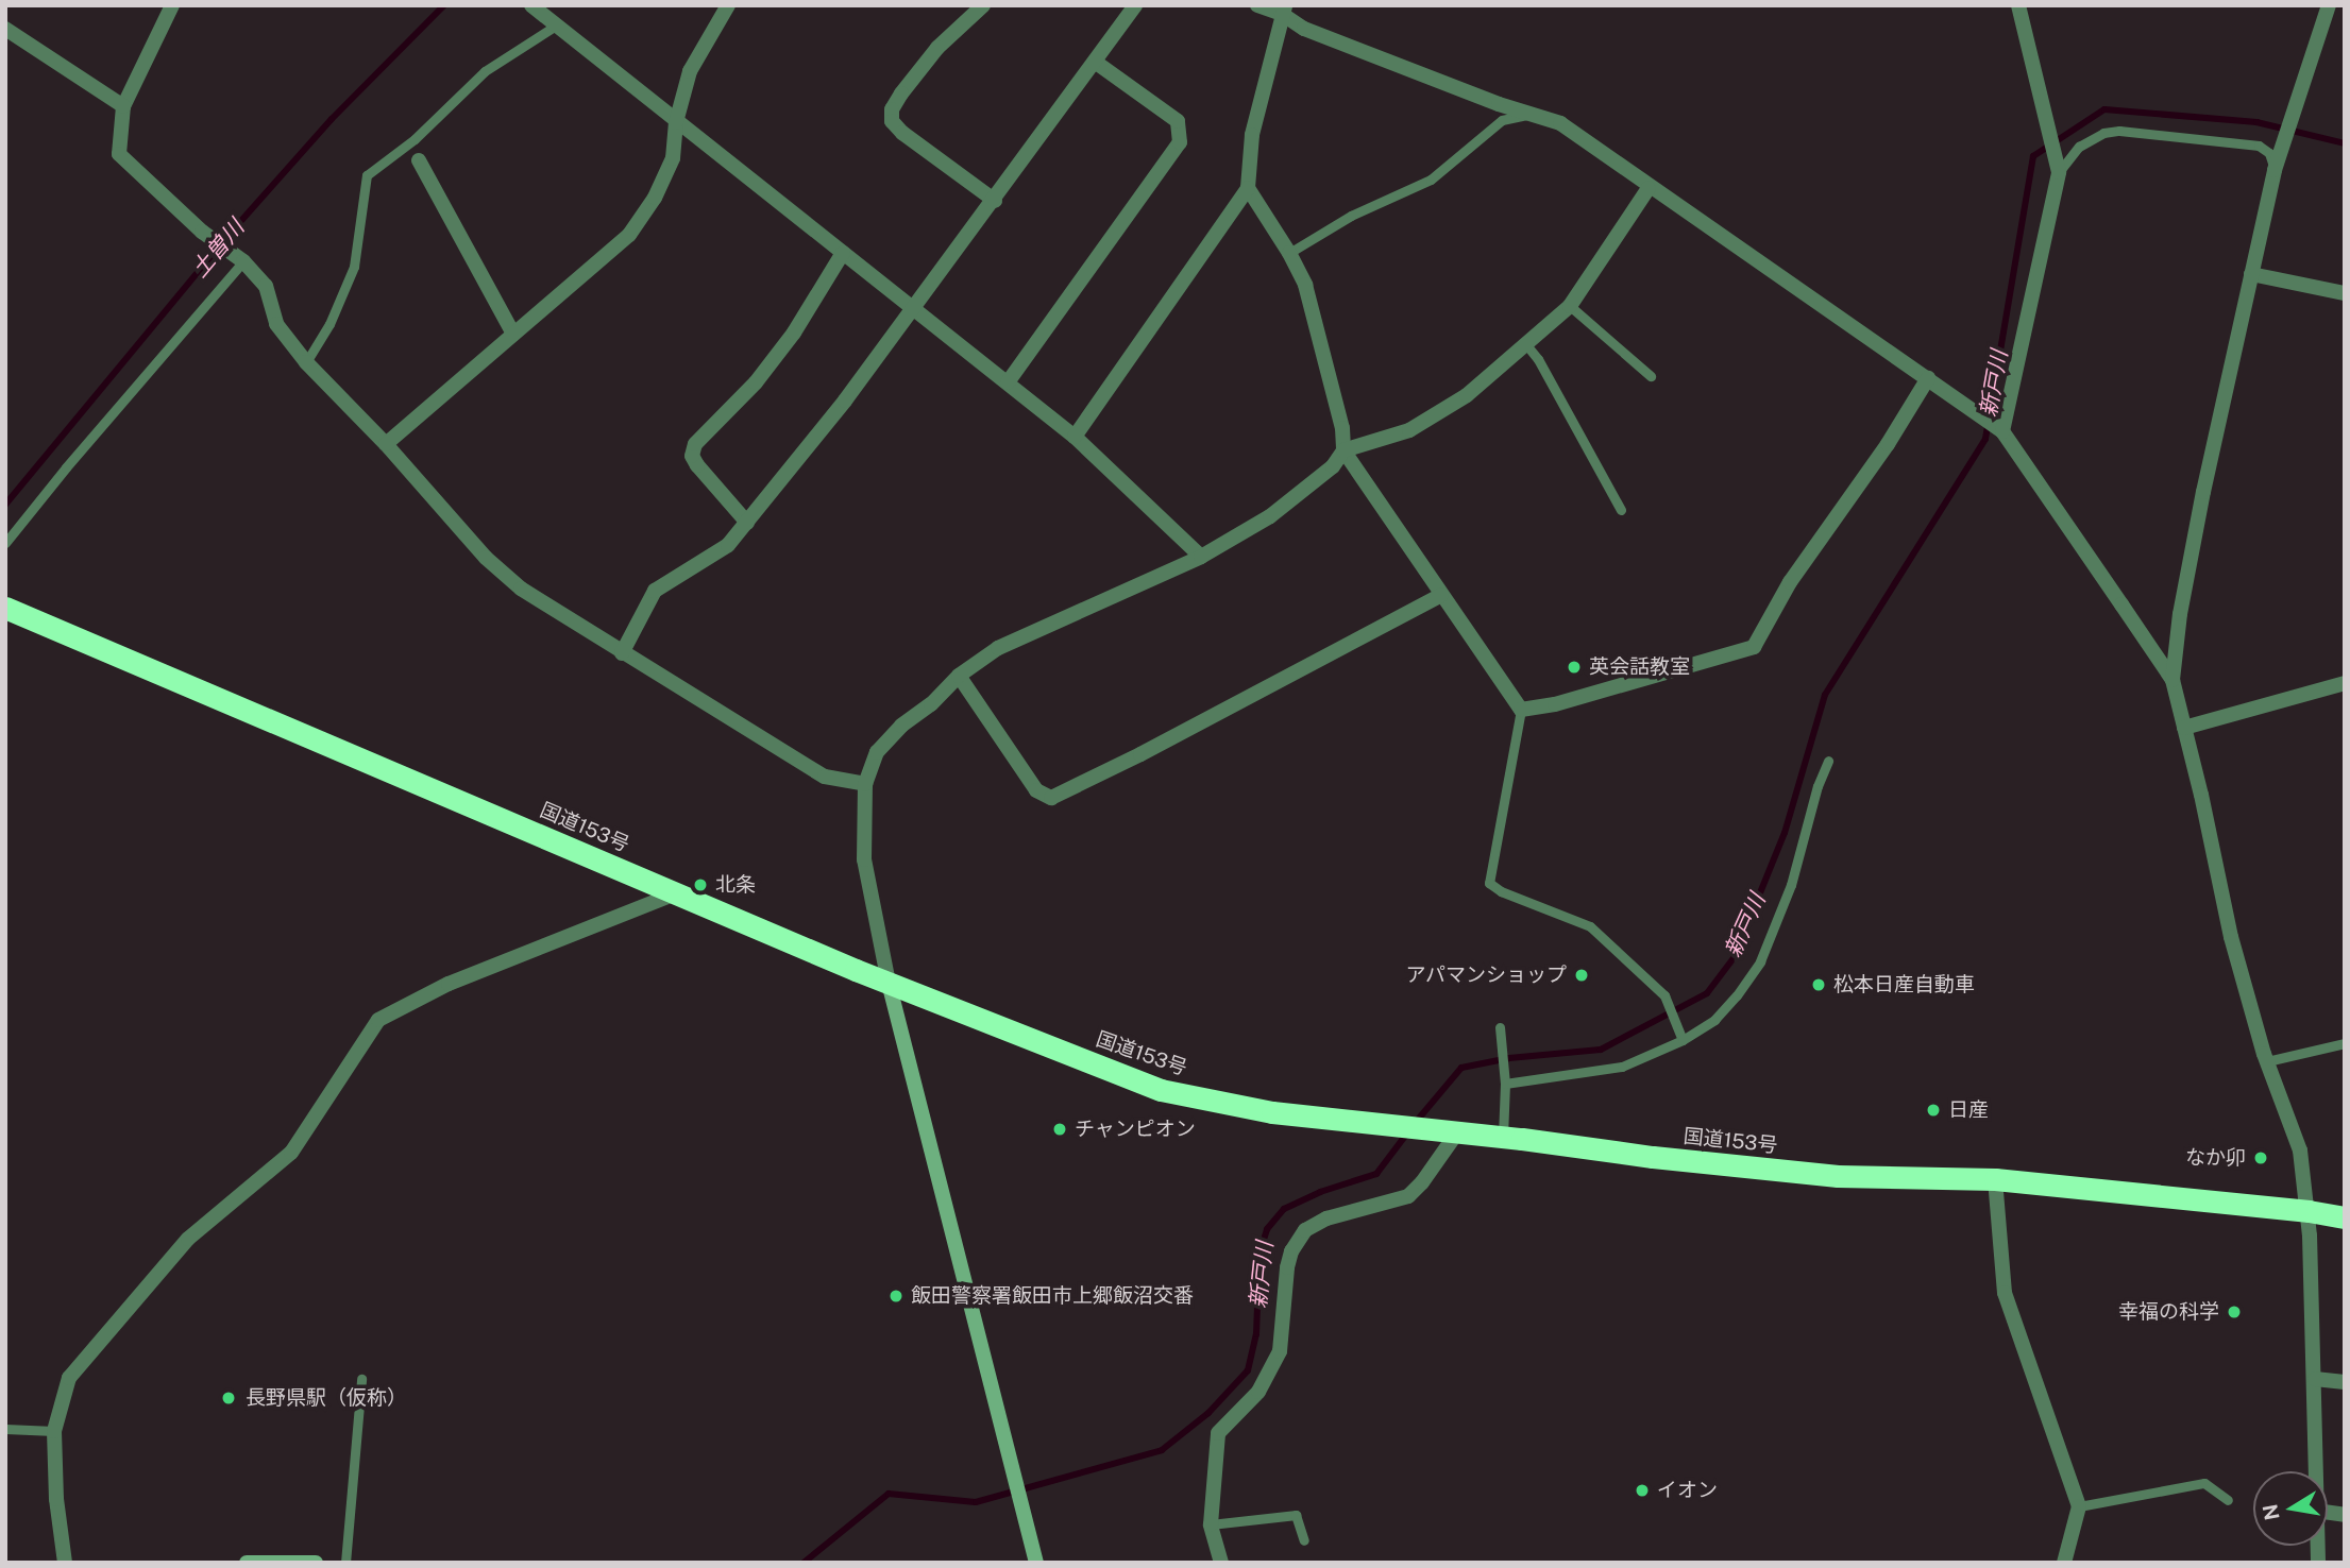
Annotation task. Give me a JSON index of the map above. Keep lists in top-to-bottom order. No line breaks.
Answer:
{"streets":{"highway":["国道153号"]},"water":["土曽川","新戸川"],"places":["英会話教室","北条","アパマンショップ","松本日産自動車","日産","チャンピオン","なか卯","飯田警察署飯田市上郷飯沼交番","幸福の科学","長野県駅（仮称）","イオン"],"north":"left"}
